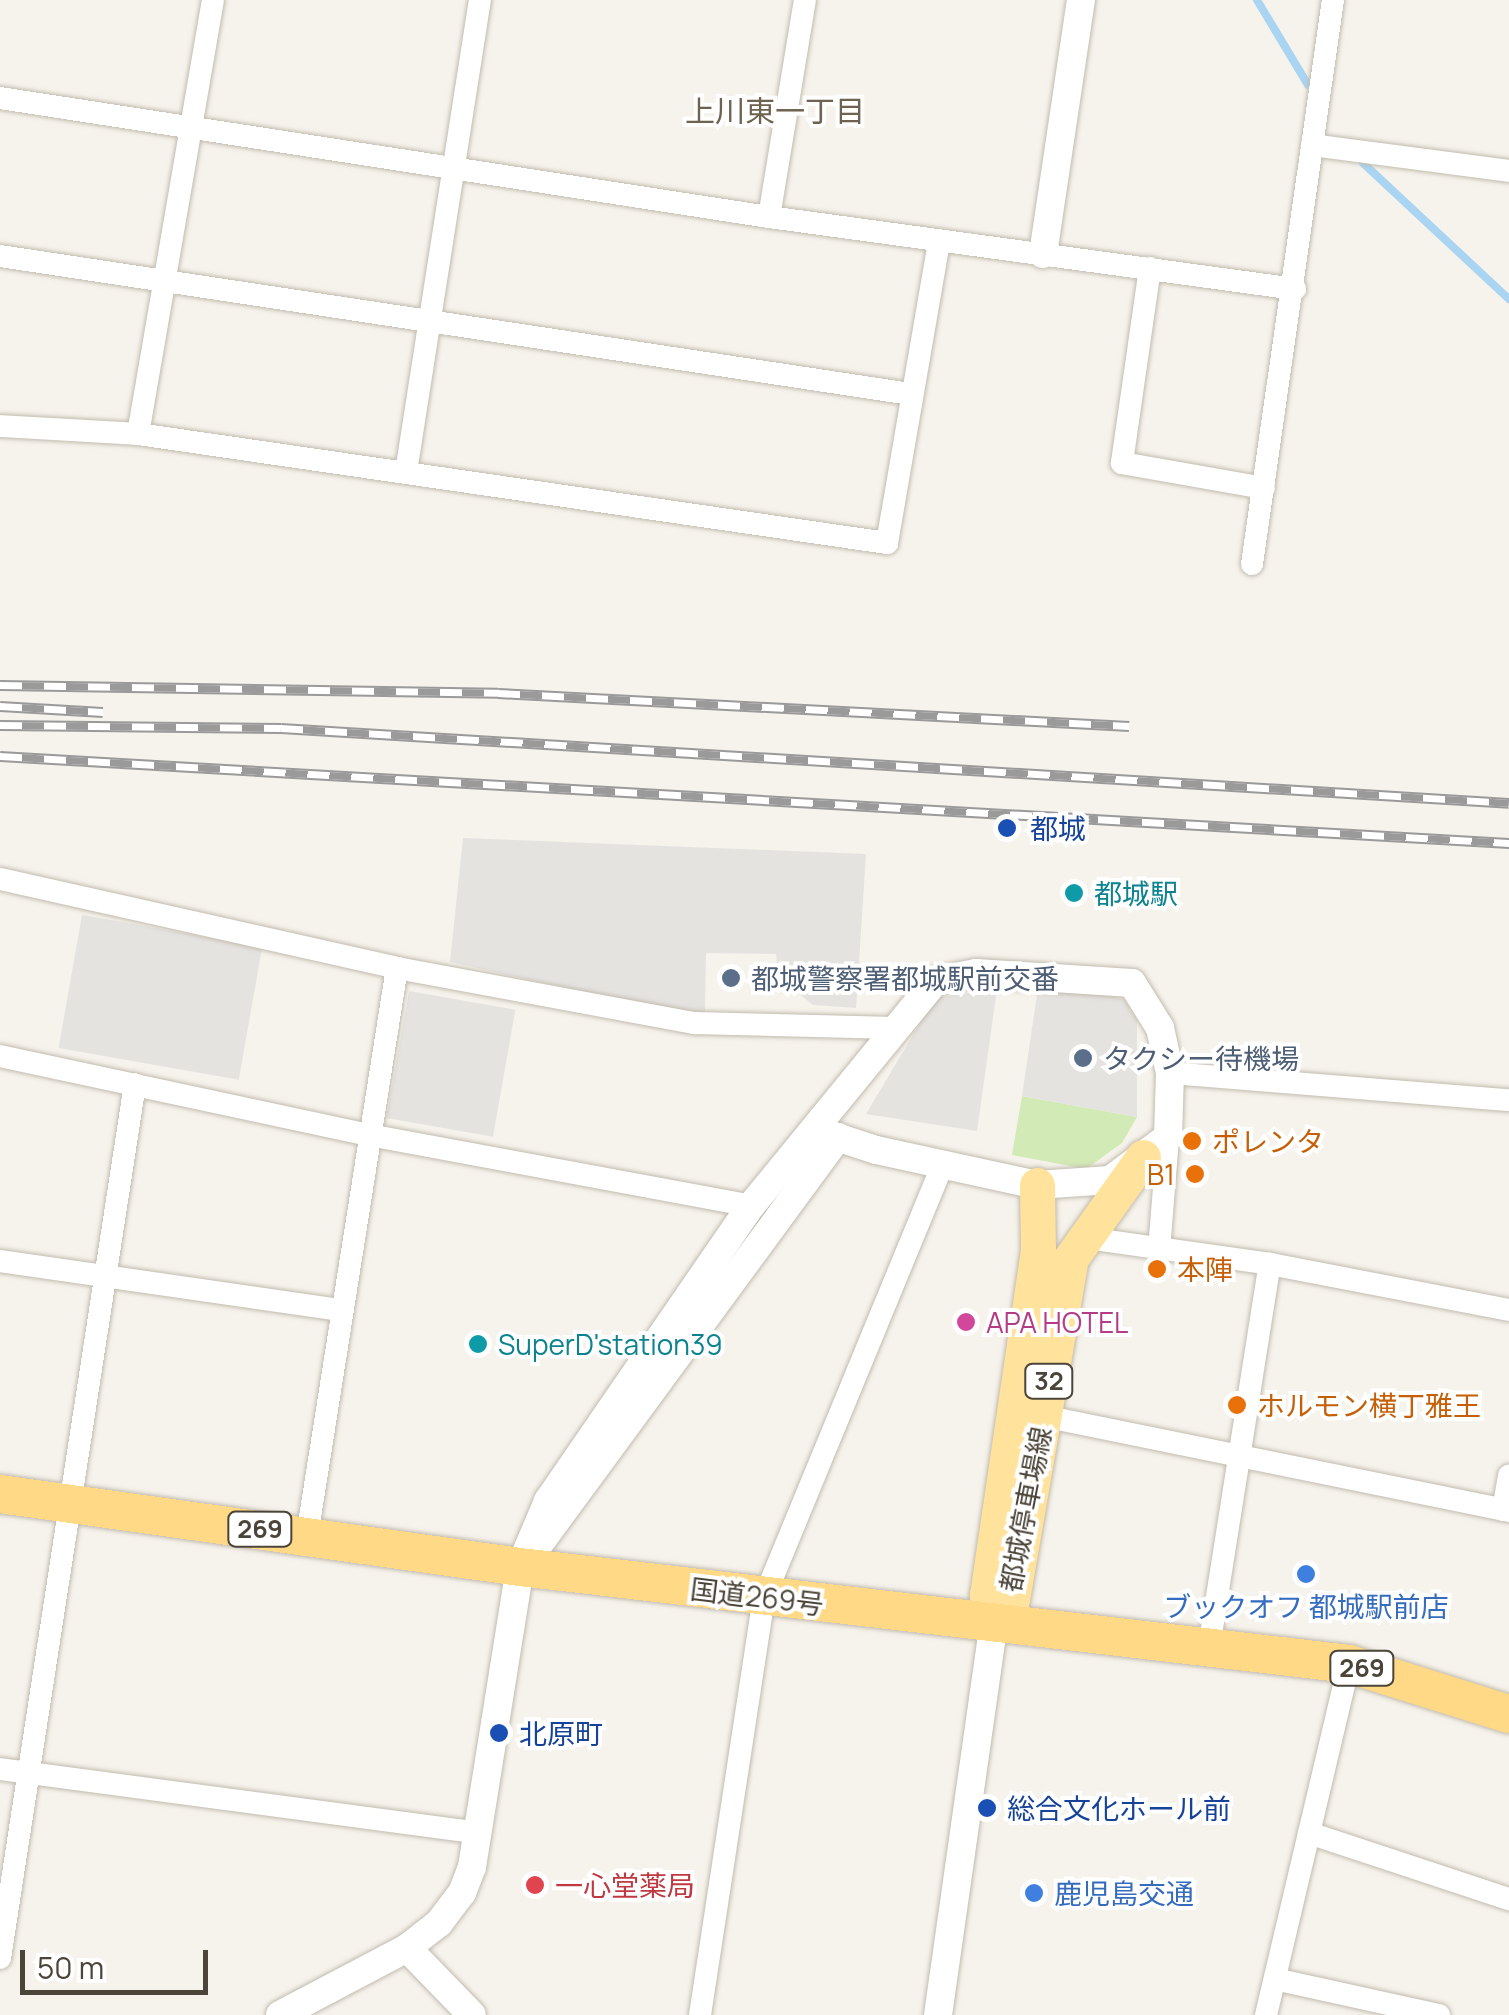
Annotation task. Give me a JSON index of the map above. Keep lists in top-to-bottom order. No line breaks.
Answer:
{"streets":{"highway":["269","国道269号"],"main road":["32","都城停車場線"]},"crossings":[["都城停車場線","国道269号"]],"districts":["上川東一丁目"],"places":["都城","都城駅","都城警察署都城駅前交番","タクシー待機場","ポレンタ","B1","本陣","APA HOTEL","SuperD'station39","ホルモン横丁雅王","ブックオフ 都城駅前店","北原町","総合文化ホール前","一心堂薬局","鹿児島交通"],"scale_bar":"50 m"}
